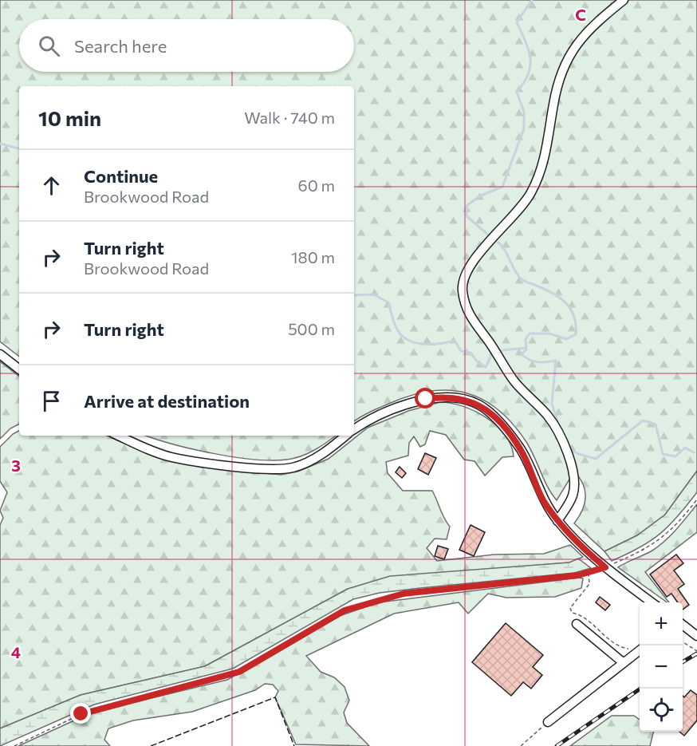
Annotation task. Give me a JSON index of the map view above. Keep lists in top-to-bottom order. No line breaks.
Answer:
{"page":{"search":"Search here","heading":["10 min","Walk · 740 m"],"list":[["Continue","Brookwood Road","60 m"],["Turn right","Brookwood Road","180 m"],["Turn right","500 m"],"Arrive at destination"],"map_buttons":["+","−"]},"grid":{"columns":["C"],"rows":["3","4"]}}
